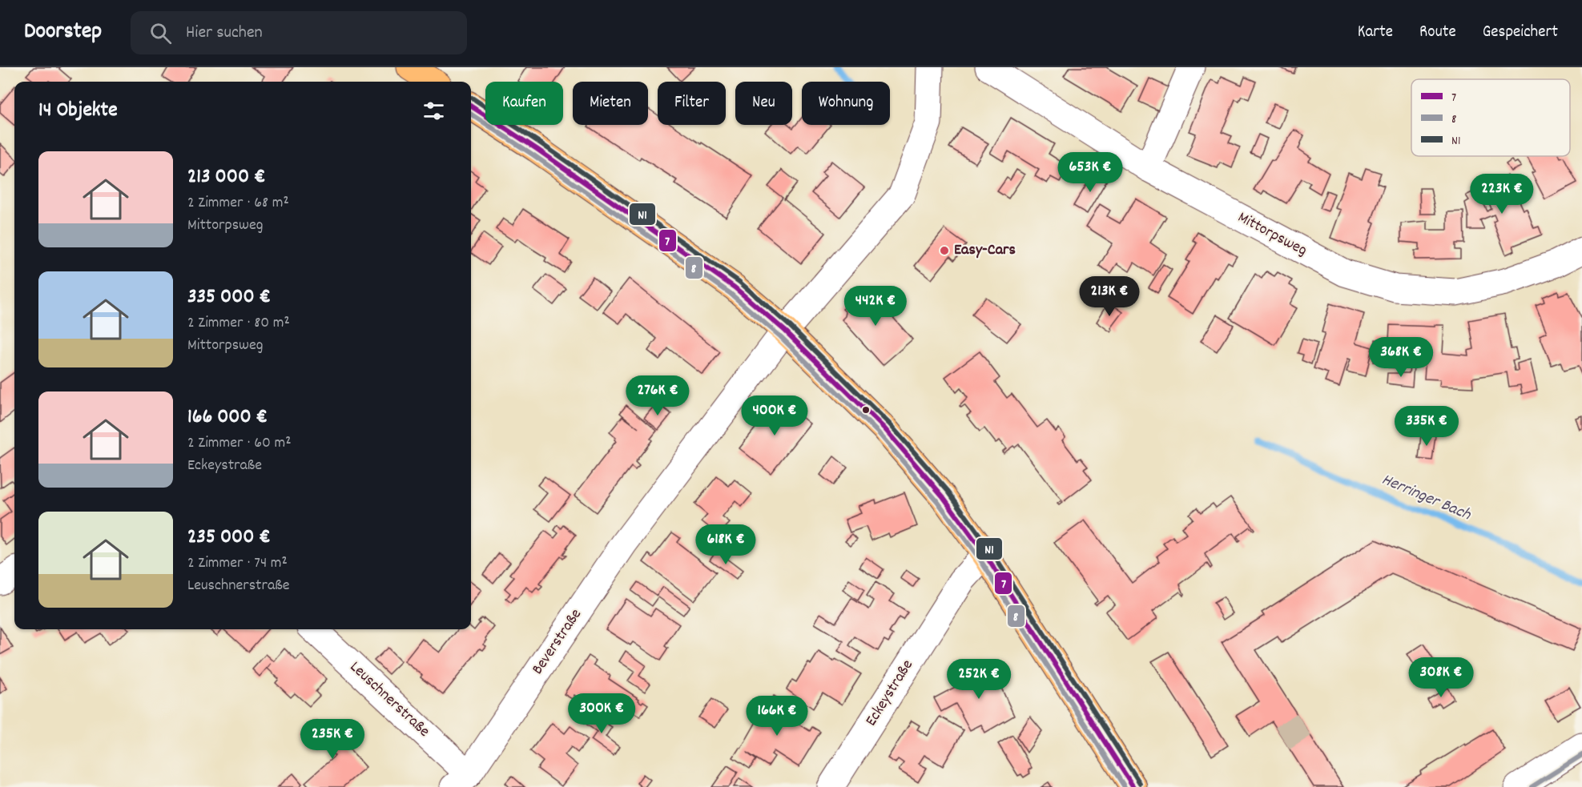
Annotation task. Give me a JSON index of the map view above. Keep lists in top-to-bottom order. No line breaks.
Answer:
{"streets":{"street":["Mittorpsweg","Beverstraße","Eckeystraße","Leuschnerstraße"]},"crossings":[["Beverstraße","Leuschnerstraße"]],"water":["Herringer Bach"],"places":["Easy-Cars"],"lines":["transit line N1","transit line 7","transit line 8"],"legend":["7","8","N1"],"page":{"header":"Doorstep","search":"Hier suchen","nav":["Karte","Route","Gespeichert"],"chip":["Kaufen","Mieten","Filter","Neu","Wohnung"],"heading":"14 Objekte","list":[{"name":"213 000 €","note":"2 Zimmer · 68 m² · Mittorpsweg"},{"name":"335 000 €","note":"2 Zimmer · 80 m² · Mittorpsweg"},{"name":"166 000 €","note":"2 Zimmer · 60 m² · Eckeystraße"},{"name":"235 000 €","note":"2 Zimmer · 74 m² · Leuschnerstraße"}],"price":["653K €","223K €","213K €","442K €","368K €","276K €","400K €","335K €","618K €","308K €","252K €","300K €","166K €","235K €"]}}
